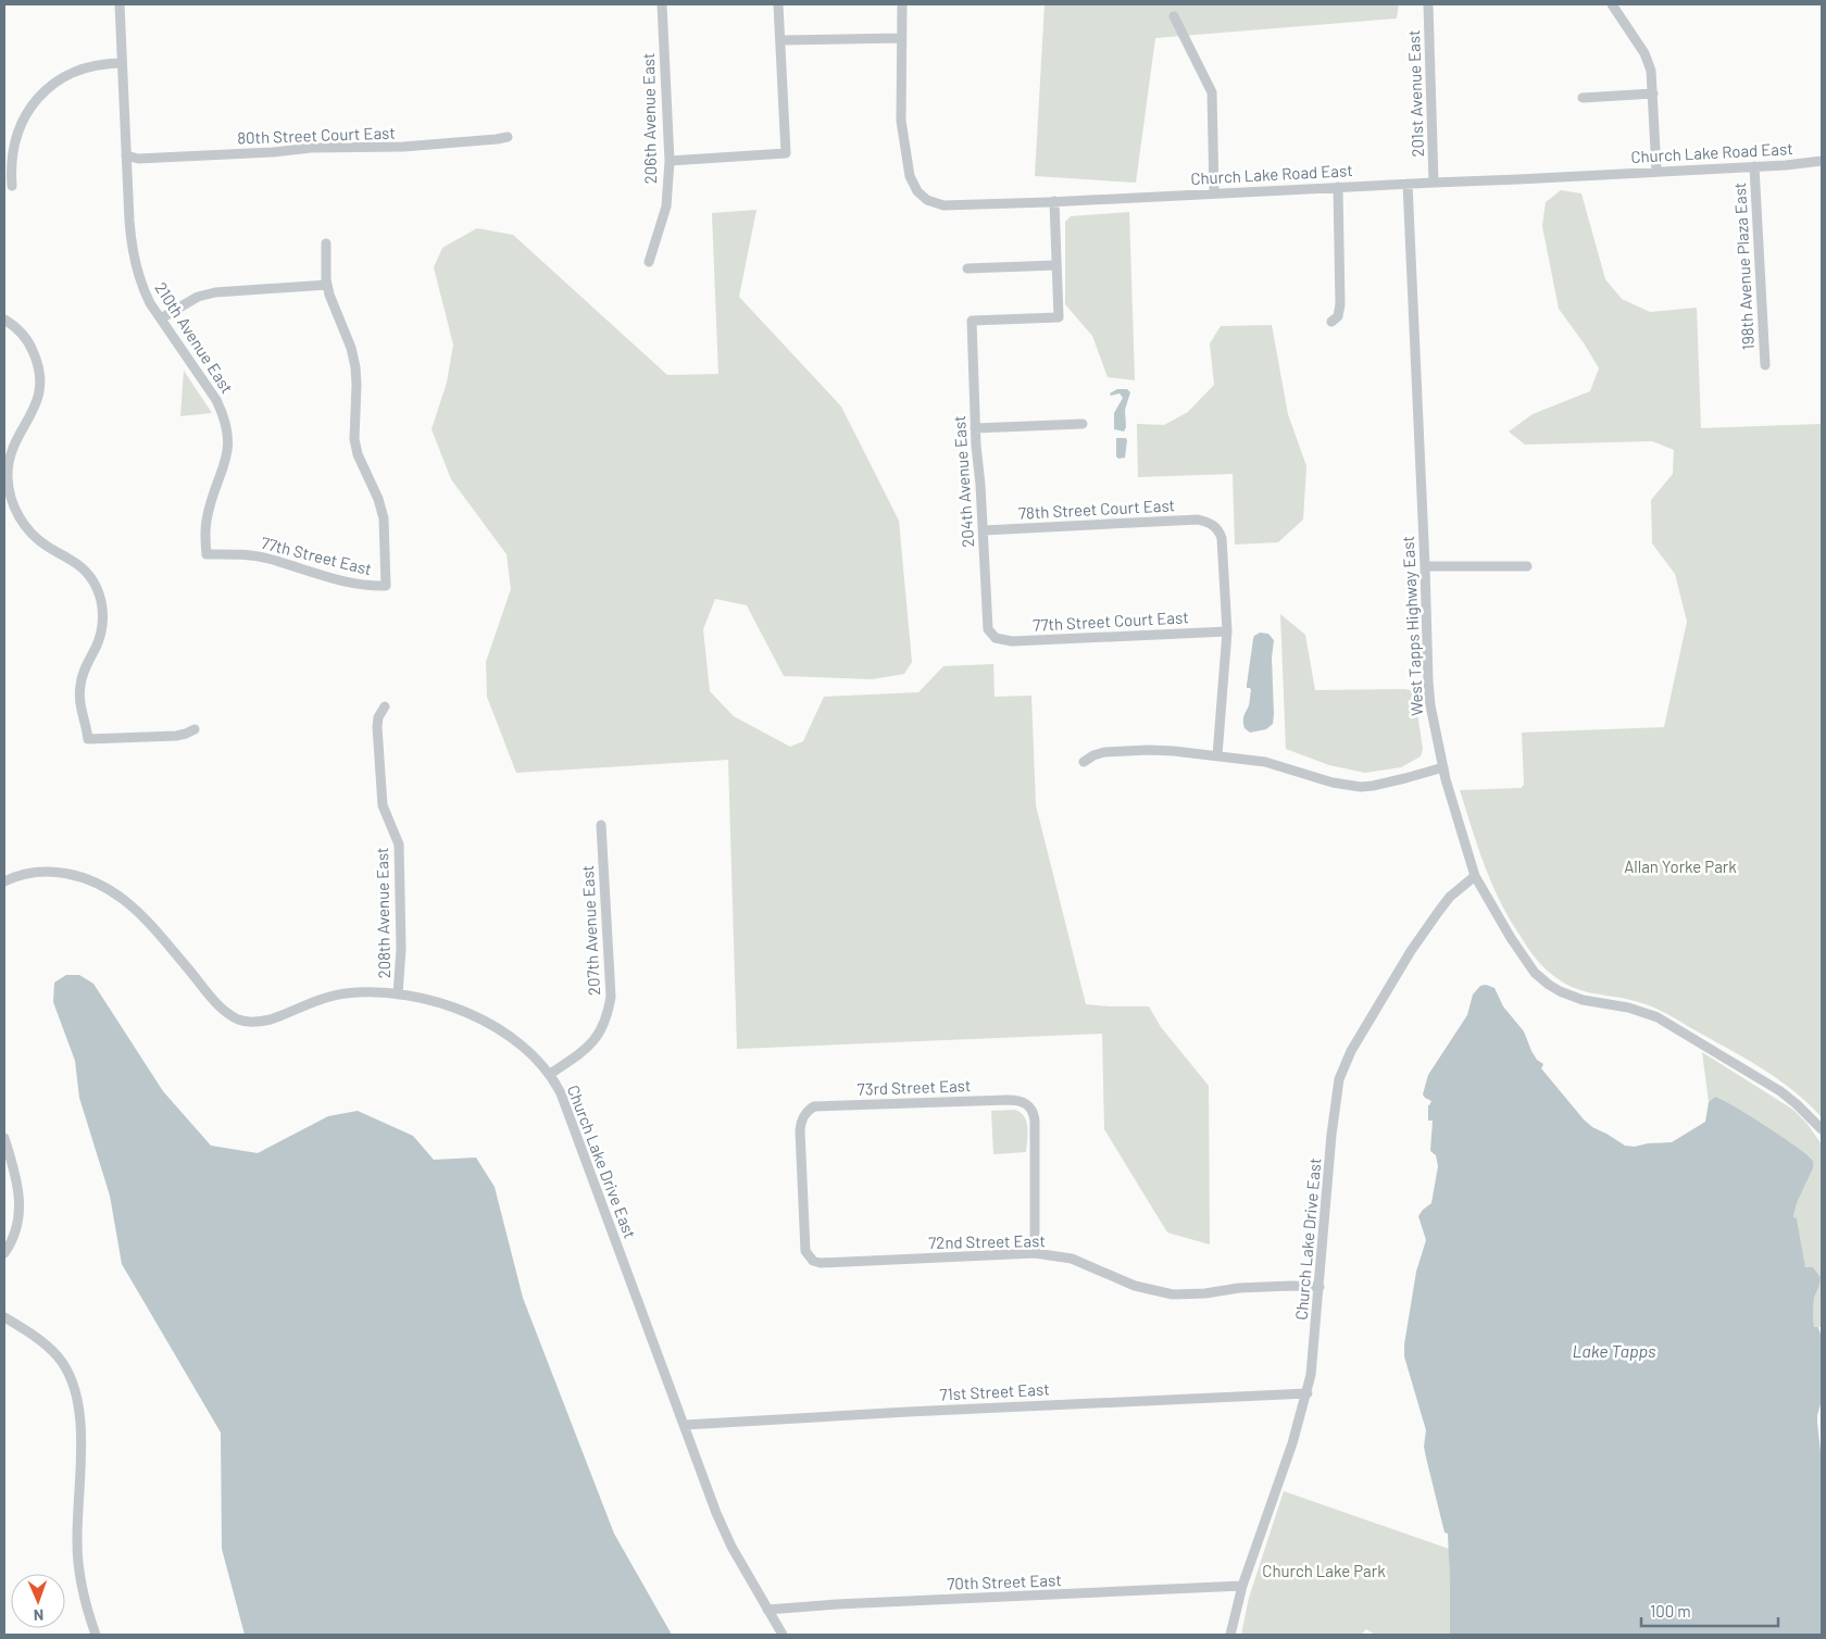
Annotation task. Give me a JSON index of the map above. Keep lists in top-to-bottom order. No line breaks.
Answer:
{"streets":{"street":["201st Avenue East","206th Avenue East","80th Street Court East","Church Lake Road East","198th Avenue Plaza East","210th Avenue East","204th Avenue East","78th Street Court East","77th Street East","77th Street Court East","West Tapps Highway East","208th Avenue East","207th Avenue East","73rd Street East","Church Lake Drive East","72nd Street East","71st Street East","70th Street East"]},"crossings":[["201st Avenue East","Church Lake Road East"],["80th Street Court East","210th Avenue East"],["Church Lake Road East","198th Avenue Plaza East"],["Church Lake Road East","West Tapps Highway East"],["210th Avenue East","77th Street East"],["204th Avenue East","78th Street Court East"],["204th Avenue East","77th Street Court East"],["78th Street Court East","77th Street Court East"],["West Tapps Highway East","Church Lake Drive East"],["208th Avenue East","Church Lake Drive East"],["207th Avenue East","Church Lake Drive East"],["73rd Street East","72nd Street East"],["Church Lake Drive East","72nd Street East"],["Church Lake Drive East","71st Street East"],["Church Lake Drive East","70th Street East"]],"water":["Lake Tapps"],"parks":["Allan Yorke Park","Church Lake Park"],"scale_bar":"100 m","north":"bottom"}
